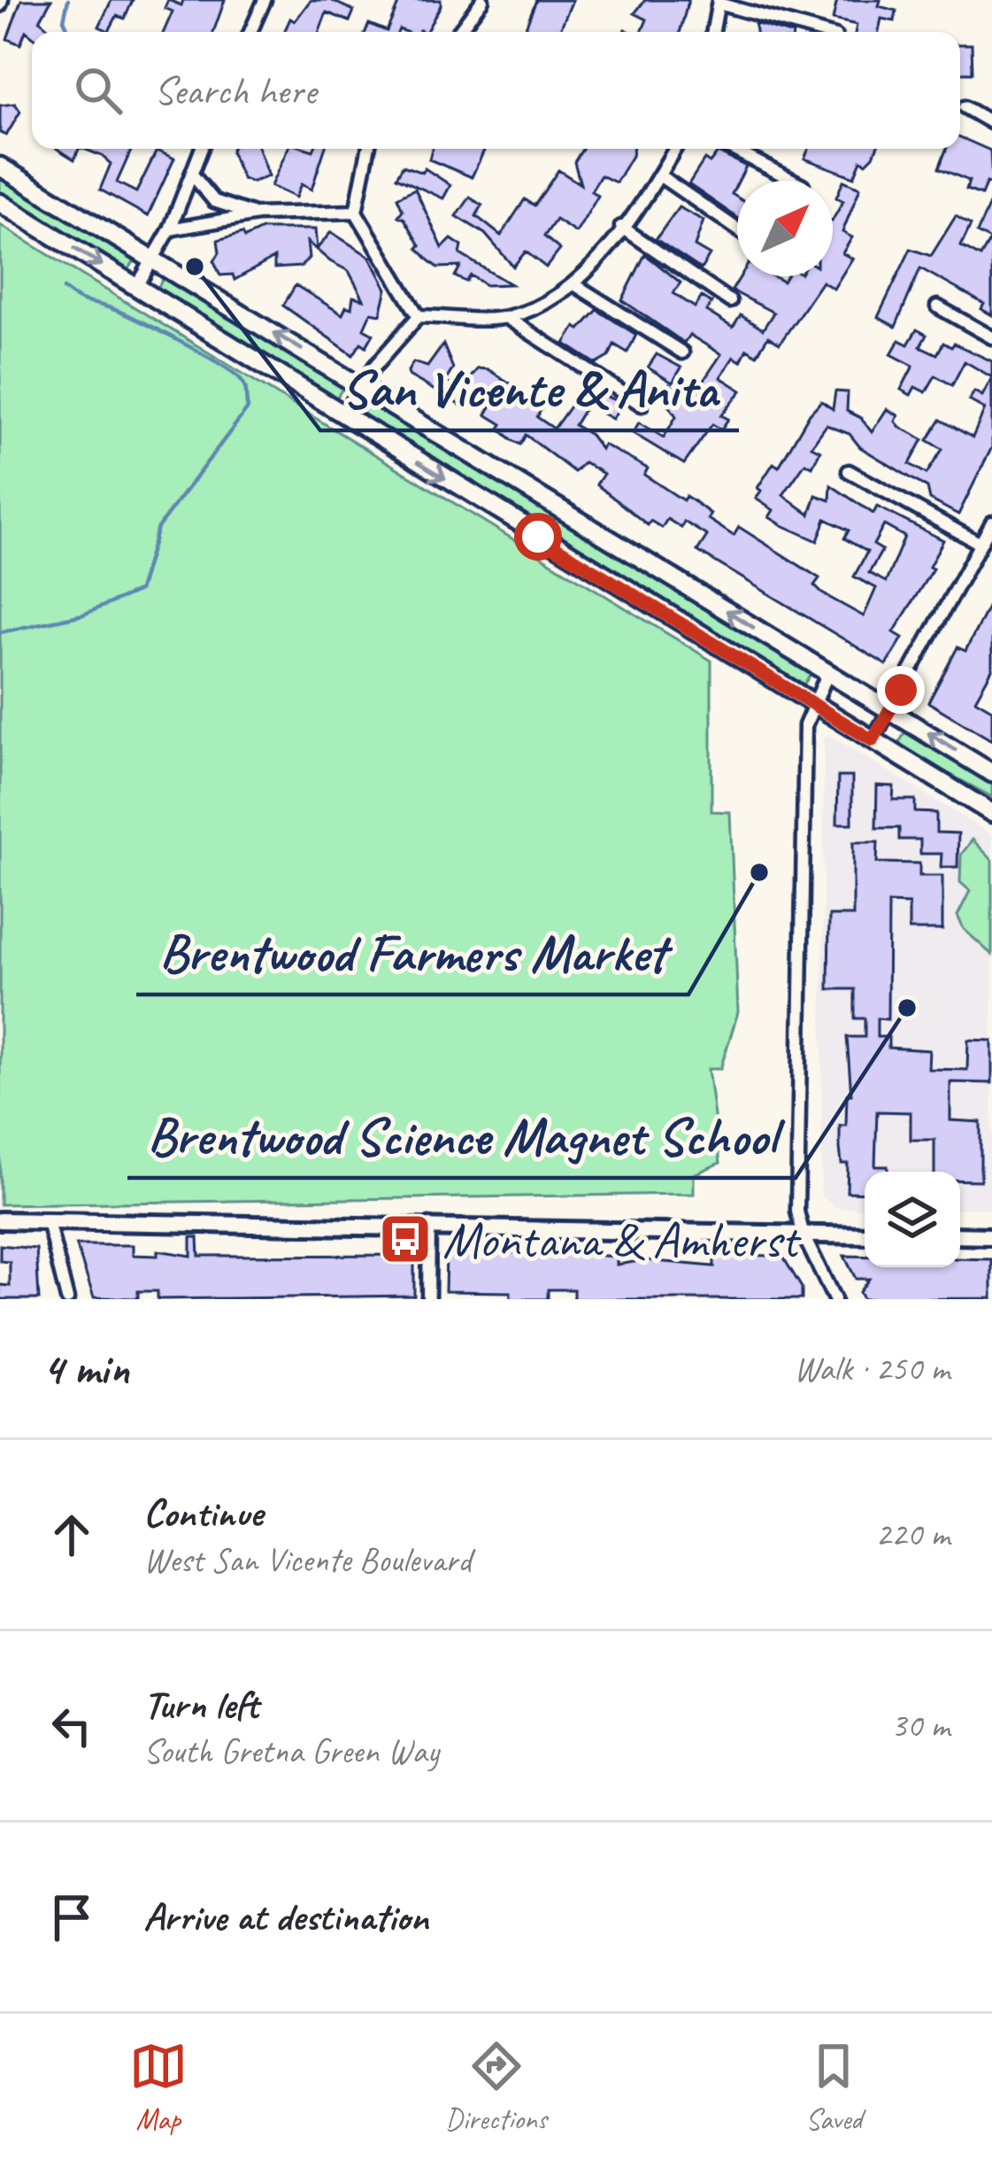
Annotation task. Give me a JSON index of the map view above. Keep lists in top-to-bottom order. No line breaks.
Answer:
{"places":{"other":["San Vicente & Anita","Brentwood Farmers Market","Brentwood Science Magnet School"],"bus stop":["Montana & Amherst"]},"north":"top right","page":{"search":"Search here","heading":["4 min","Walk · 250 m"],"list":[["Continue","West San Vicente Boulevard","220 m"],["Turn left","South Gretna Green Way","30 m"],"Arrive at destination"],"nav":["Map","Directions","Saved"]}}
